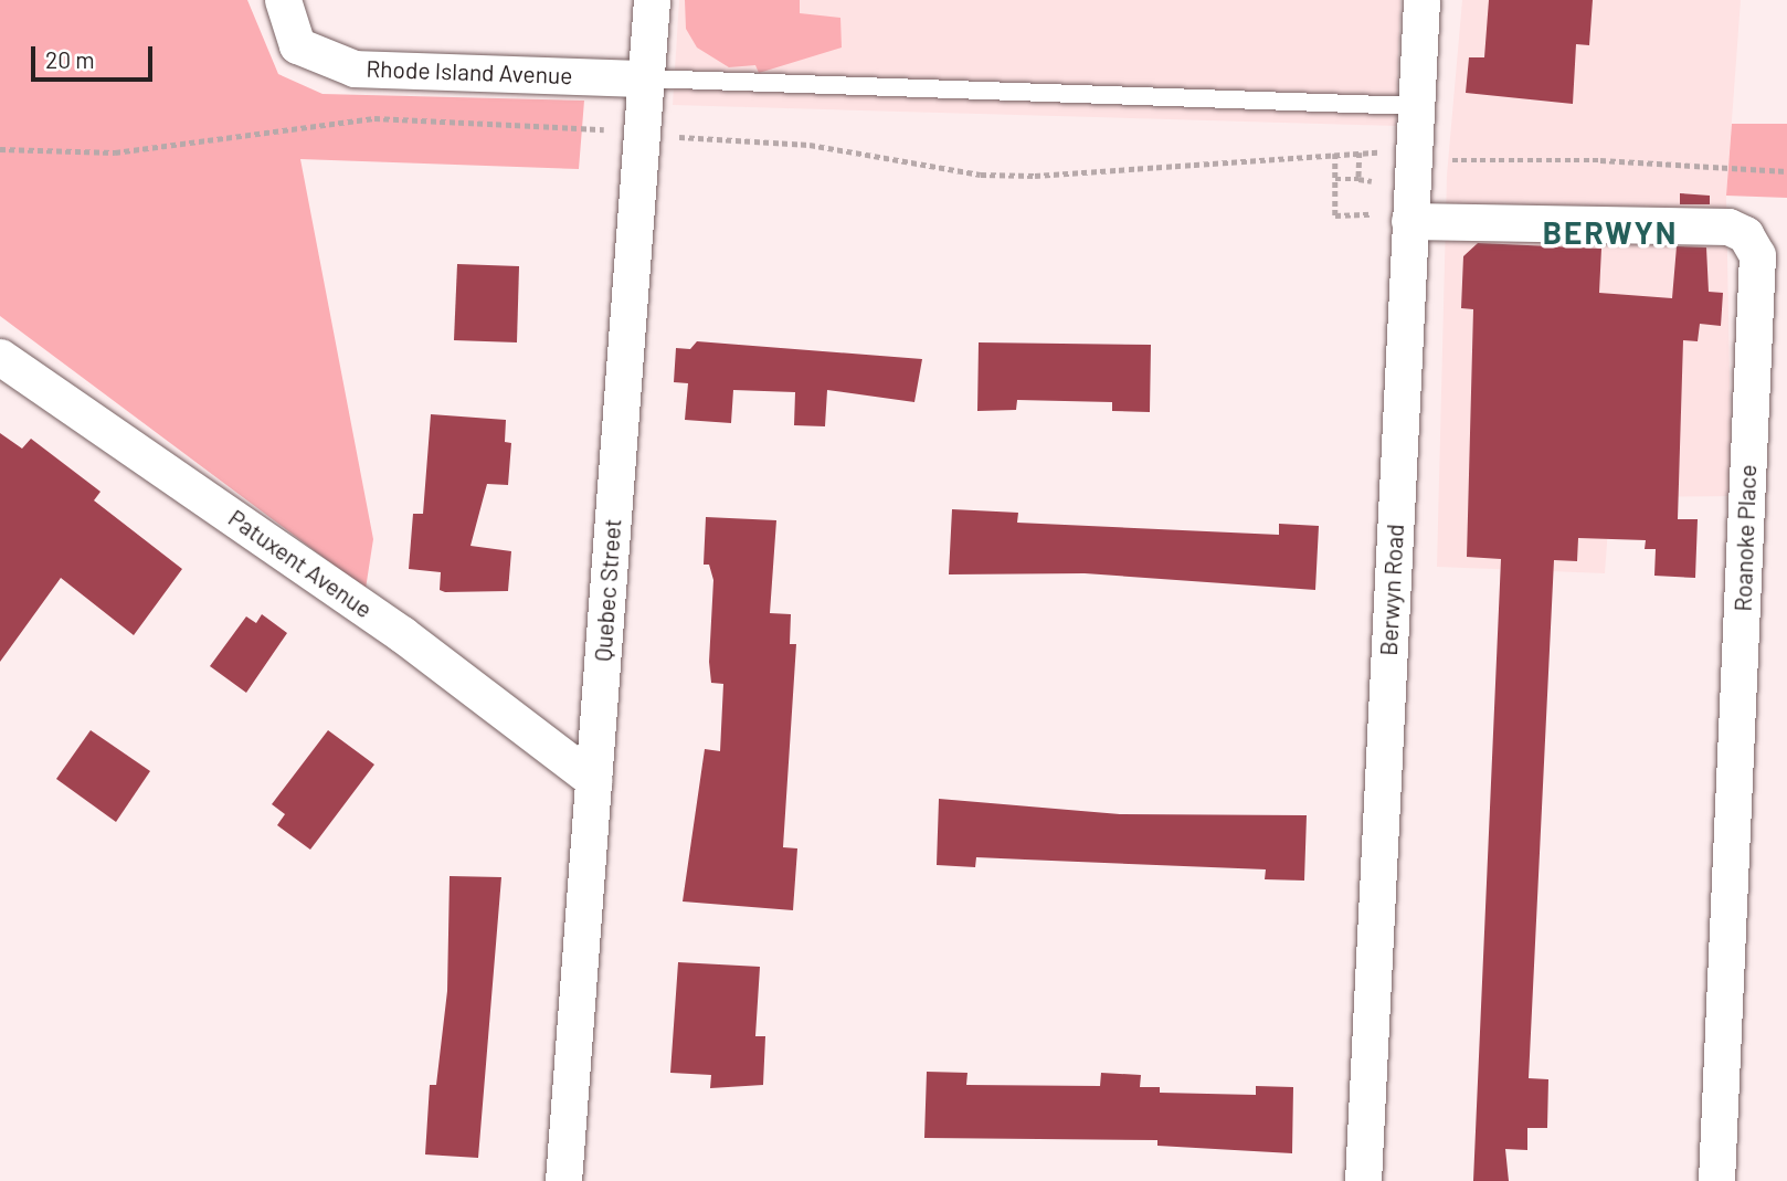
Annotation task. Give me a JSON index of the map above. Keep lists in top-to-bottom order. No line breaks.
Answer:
{"streets":{"street":["Rhode Island Avenue","Roanoke Place","Patuxent Avenue","Quebec Street","Berwyn Road"]},"crossings":[["Rhode Island Avenue","Quebec Street"],["Roanoke Place","Berwyn Road"],["Patuxent Avenue","Quebec Street"]],"districts":["BERWYN"],"scale_bar":"20 m"}
